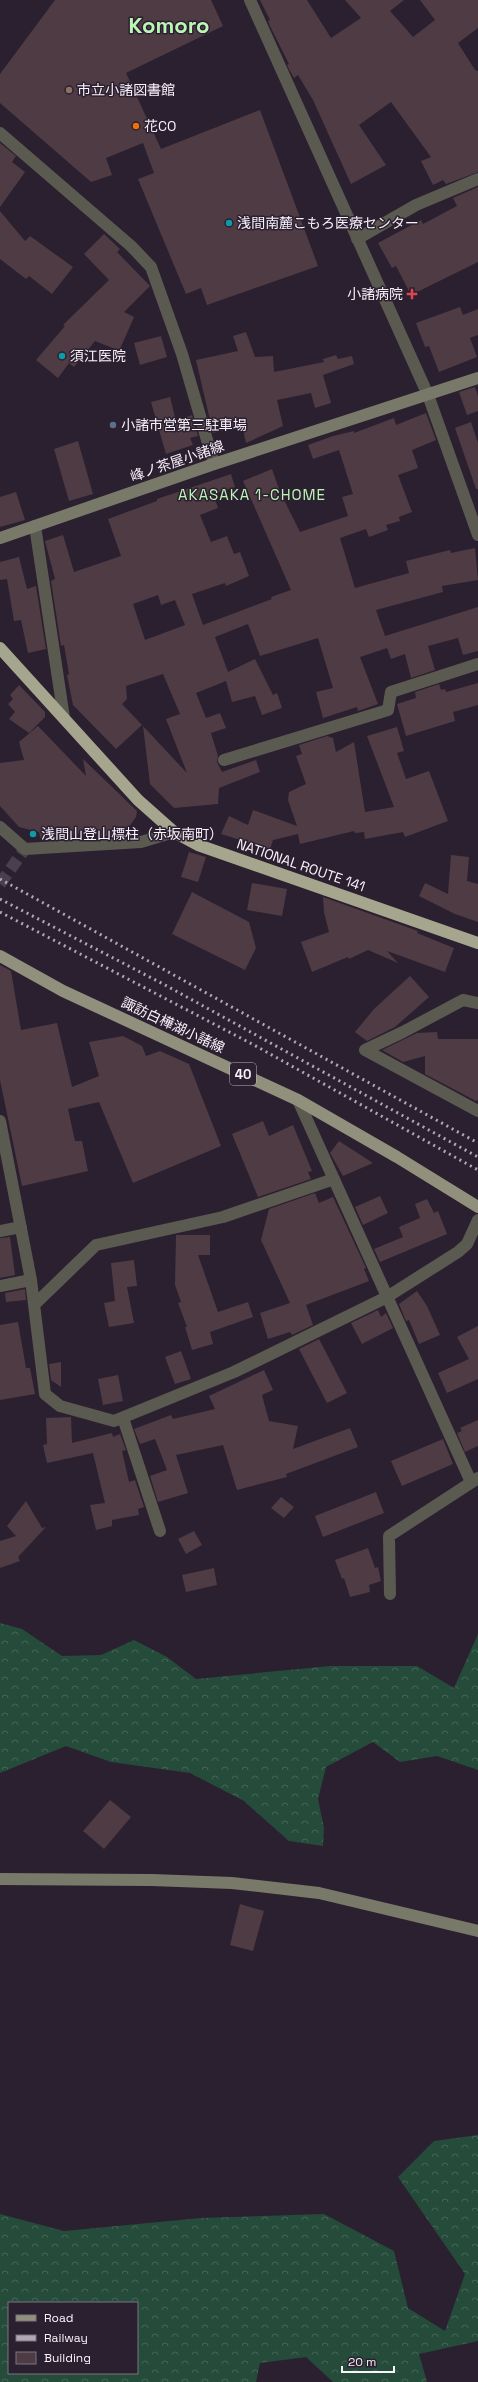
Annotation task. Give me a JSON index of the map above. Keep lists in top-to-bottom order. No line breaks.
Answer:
{"streets":{"highway":["NATIONAL ROUTE 141"],"main road":["峰ノ茶屋小諸線","諏訪白樺湖小諸線","40"]},"districts":["Komoro","AKASAKA 1-CHOME"],"places":{"other":["市立小諸図書館","花CO","浅間南麓こもろ医療センター","須江医院","小諸市営第三駐車場","浅間山登山標柱（赤坂南町）"],"health":["小諸病院"]},"legend":["Road","Railway","Building"],"scale_bar":"20 m"}
